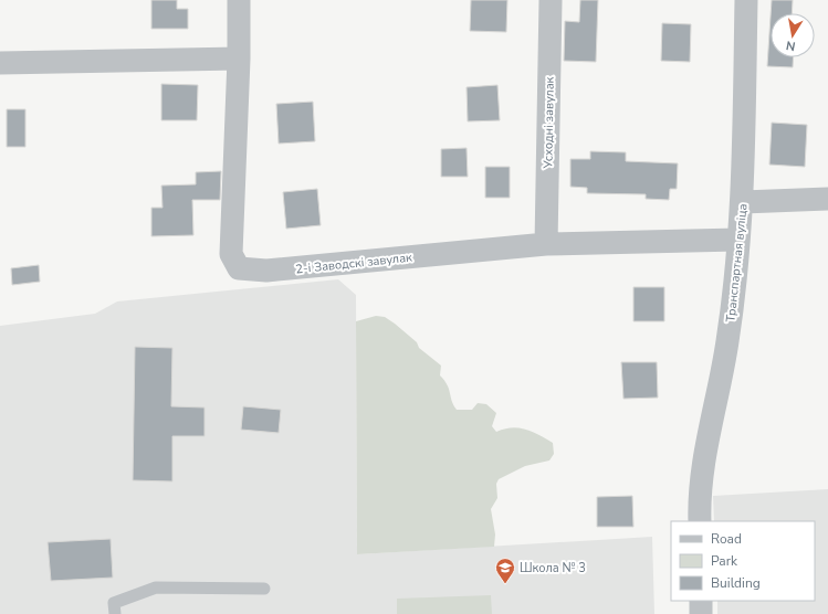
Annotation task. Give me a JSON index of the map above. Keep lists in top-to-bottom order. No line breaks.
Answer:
{"streets":{"street":["Усходні завулак","2-і Заводскі завулак","Транспартная вуліца"]},"crossings":[["Усходні завулак","2-і Заводскі завулак"],["2-і Заводскі завулак","Транспартная вуліца"]],"places":{"school or university":["Школа № 3"]},"legend":["Road","Park","Building"],"north":"bottom"}
